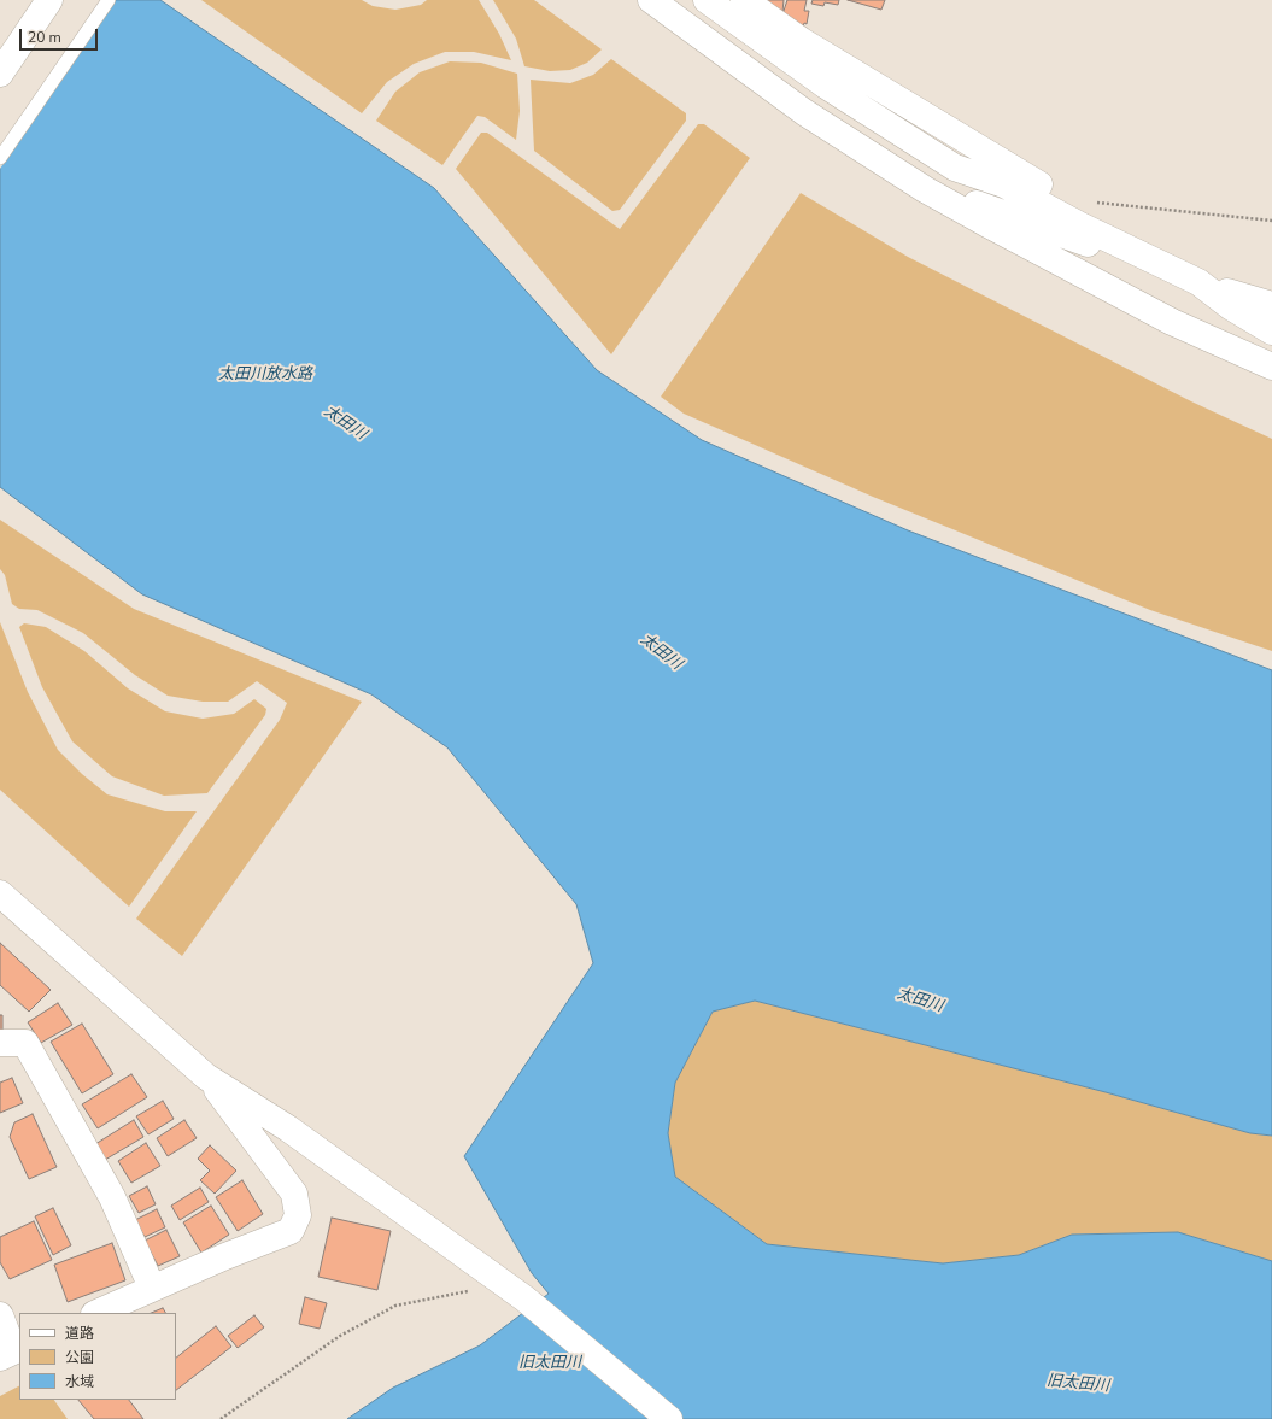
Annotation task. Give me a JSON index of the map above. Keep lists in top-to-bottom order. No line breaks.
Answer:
{"water":["太田川放水路","太田川","旧太田川"],"legend":["道路","公園","水域"],"scale_bar":"20 m"}
